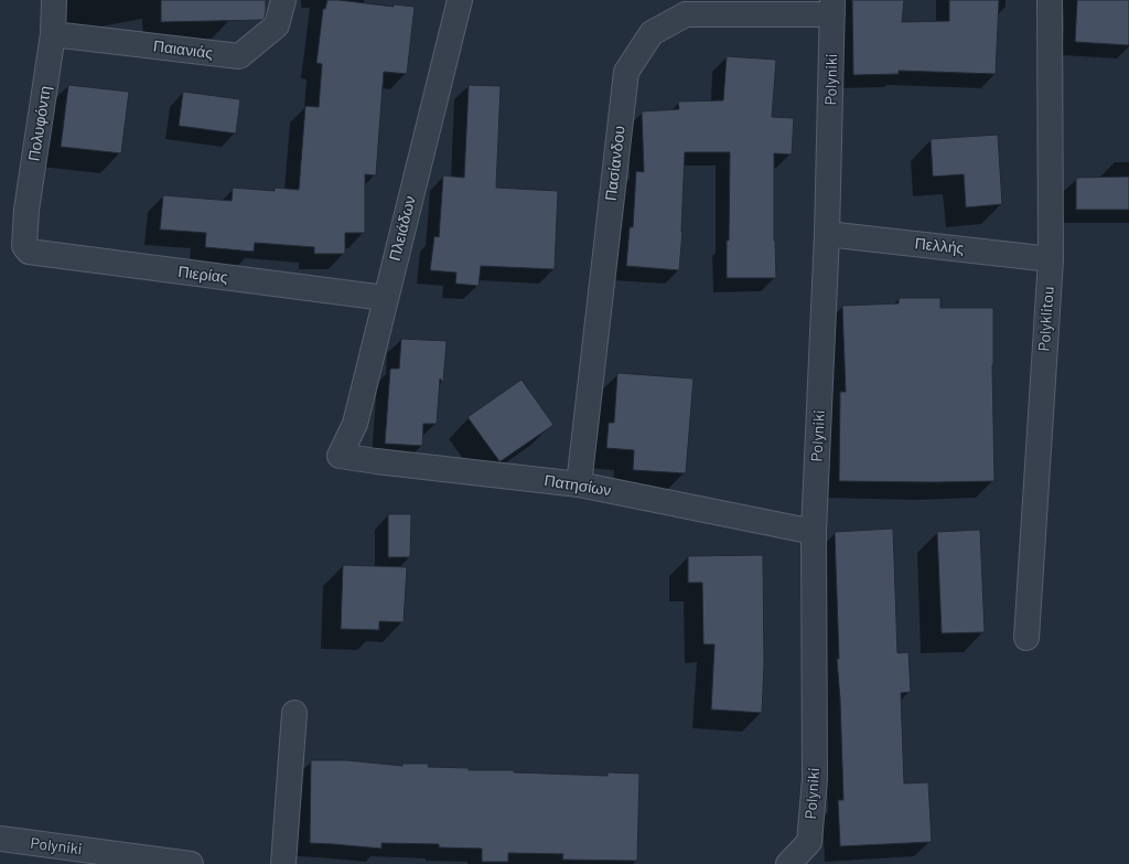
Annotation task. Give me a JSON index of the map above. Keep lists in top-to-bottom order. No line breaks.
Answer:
{"streets":{"street":["Παιανιάς","Polyniki","Πολυφόντη","Πασίανδου","Πλειάδων","Πελλής","Πιερίας","Polyklitou","Πατησίων"]},"crossings":[["Παιανιάς","Πολυφόντη"],["Polyniki","Πασίανδου"],["Polyniki","Πελλής"],["Polyniki","Πατησίων"],["Πολυφόντη","Πιερίας"],["Πασίανδου","Πατησίων"],["Πλειάδων","Πιερίας"],["Πλειάδων","Πατησίων"],["Πελλής","Polyklitou"]]}
